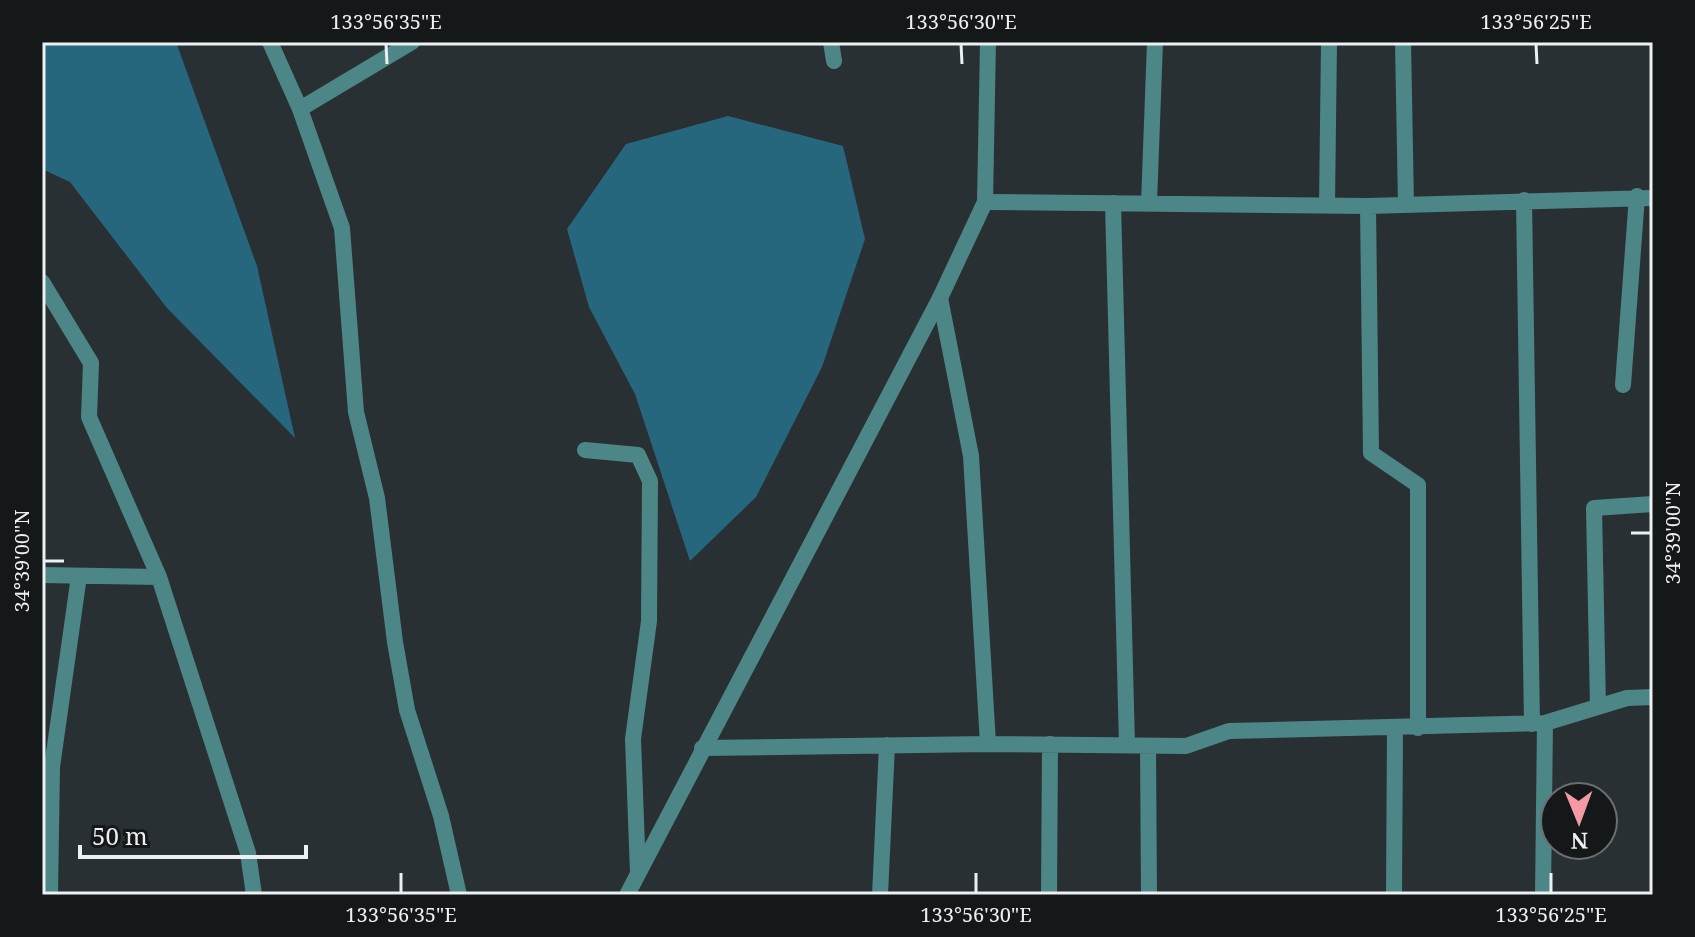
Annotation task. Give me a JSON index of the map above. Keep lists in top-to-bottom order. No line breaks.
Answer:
{"scale_bar":"50 m","north":"bottom","coordinates":["133°56'35\"E","133°56'30\"E","133°56'25\"E","34°39'00\"N"]}
